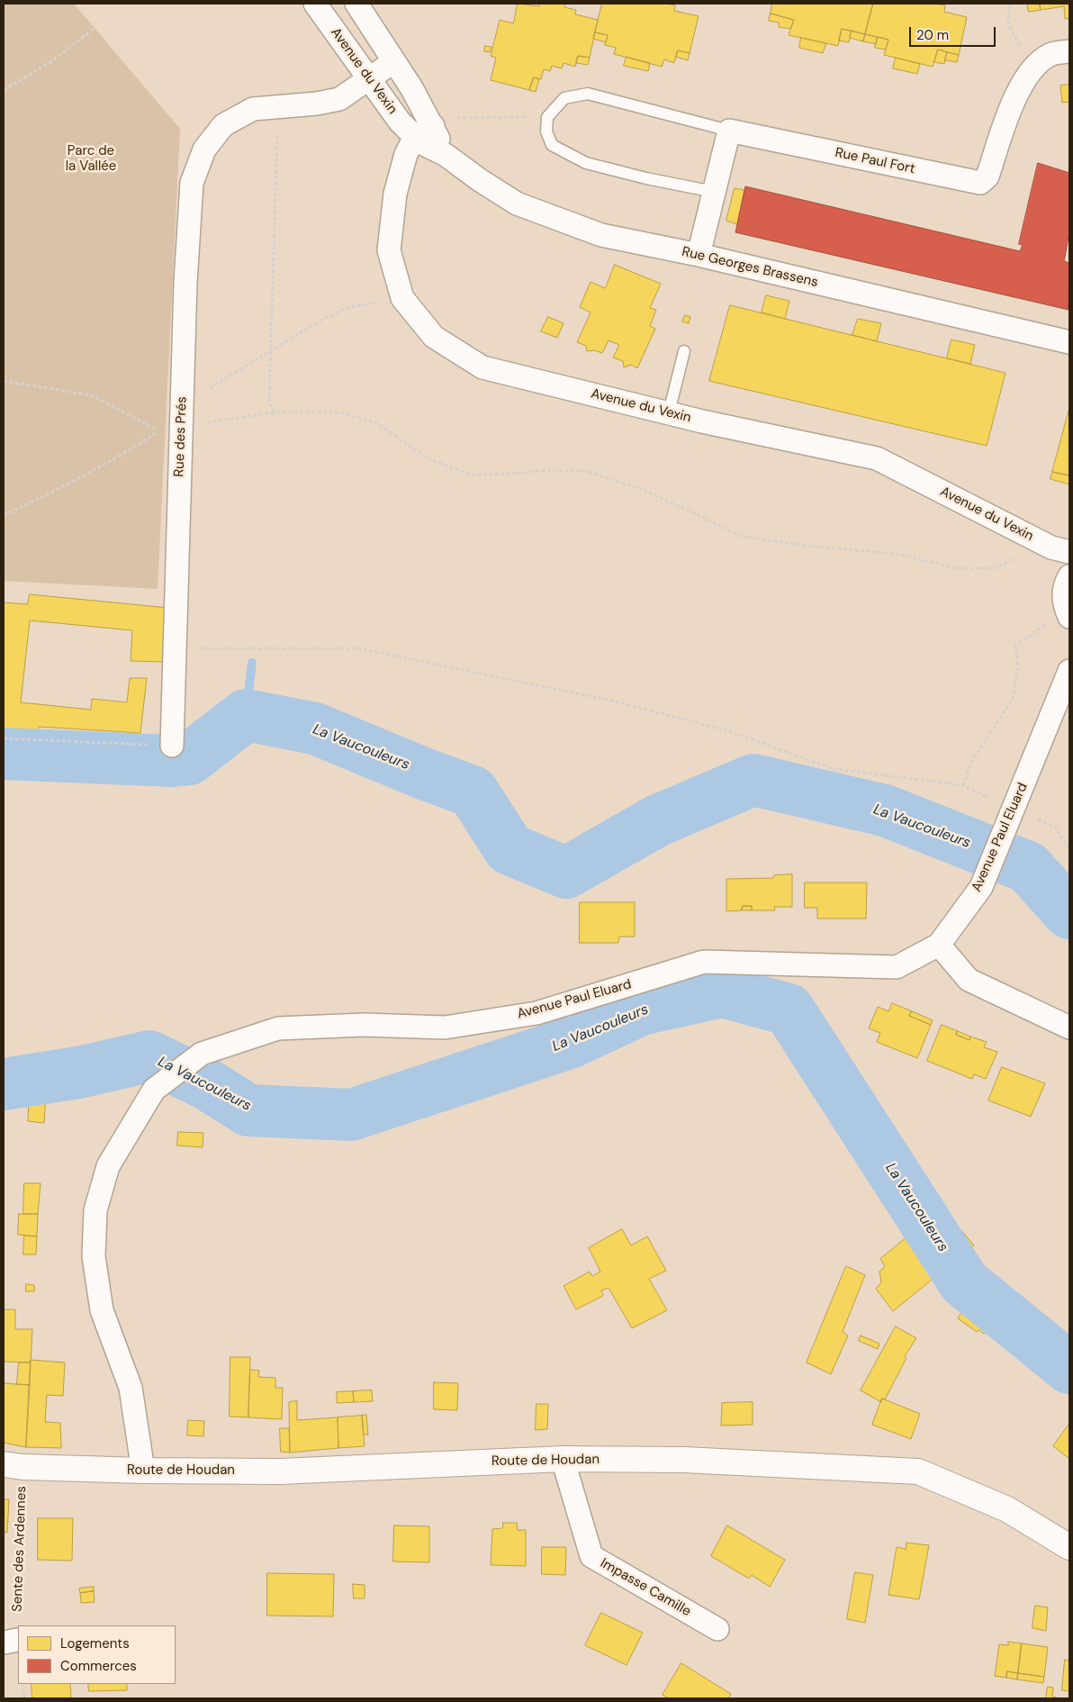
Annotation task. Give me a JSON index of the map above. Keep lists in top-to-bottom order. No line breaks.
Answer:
{"streets":{"street":["Avenue du Vexin","Rue Paul Fort","Rue Georges Brassens","Rue des Prés","Avenue Paul Eluard","Route de Houdan","Impasse Camille"],"path":["Sente des Ardennes"]},"crossings":[["Avenue du Vexin","Rue Georges Brassens"],["Avenue du Vexin","Rue des Prés"],["Avenue Paul Eluard","Route de Houdan"],["Route de Houdan","Sente des Ardennes"],["Route de Houdan","Impasse Camille"]],"water":["La Vaucouleurs"],"parks":["Parc de la Vallée"],"legend":["Logements","Commerces"],"scale_bar":"20 m"}
